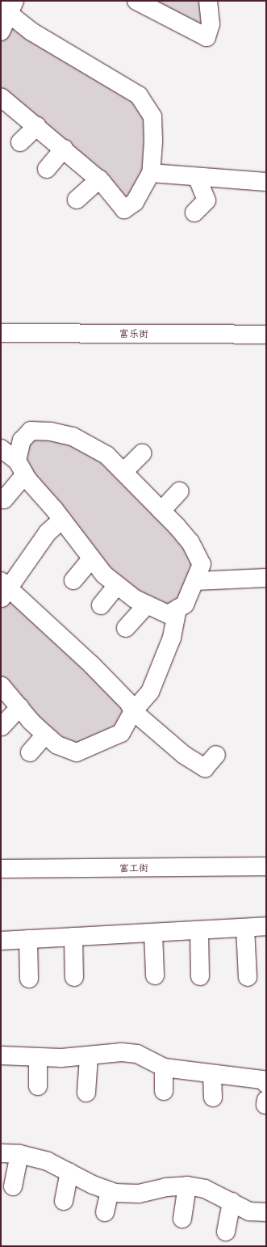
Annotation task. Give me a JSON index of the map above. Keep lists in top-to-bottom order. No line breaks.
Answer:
{"streets":{"street":["富乐街","富工街"]}}
